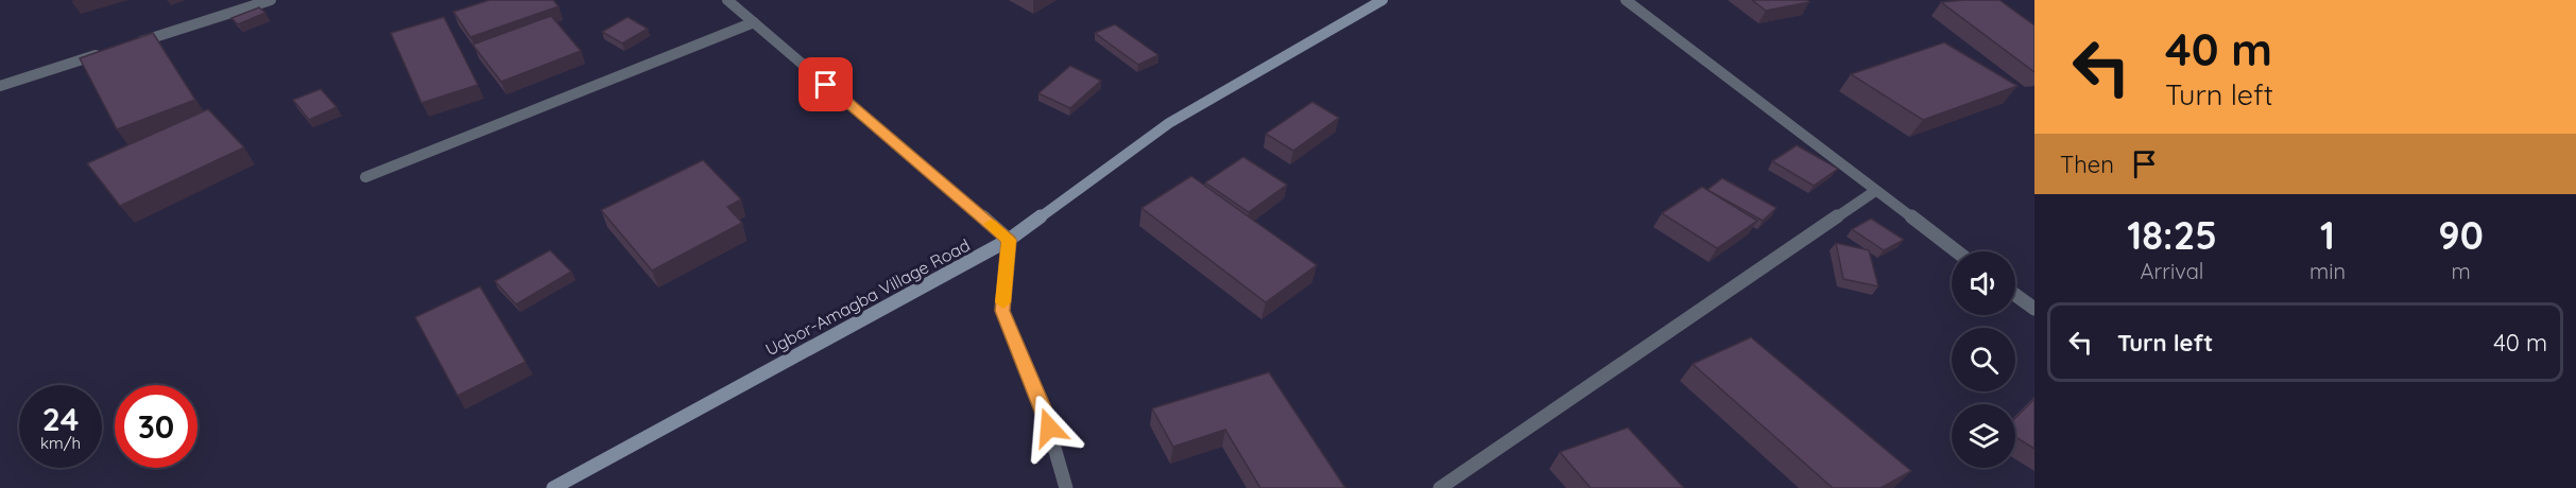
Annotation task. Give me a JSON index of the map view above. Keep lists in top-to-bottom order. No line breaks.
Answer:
{"streets":{"street":["Ugbor-Amagba Village Road"]},"page":{"turn":["40 m","Turn left"],"then":"Then","eta":["18:25","Arrival","1","min","90","m"],"list":[{"name":"Turn left","value":"40 m"}],"speed":"24 km/h","limit":"30"}}
